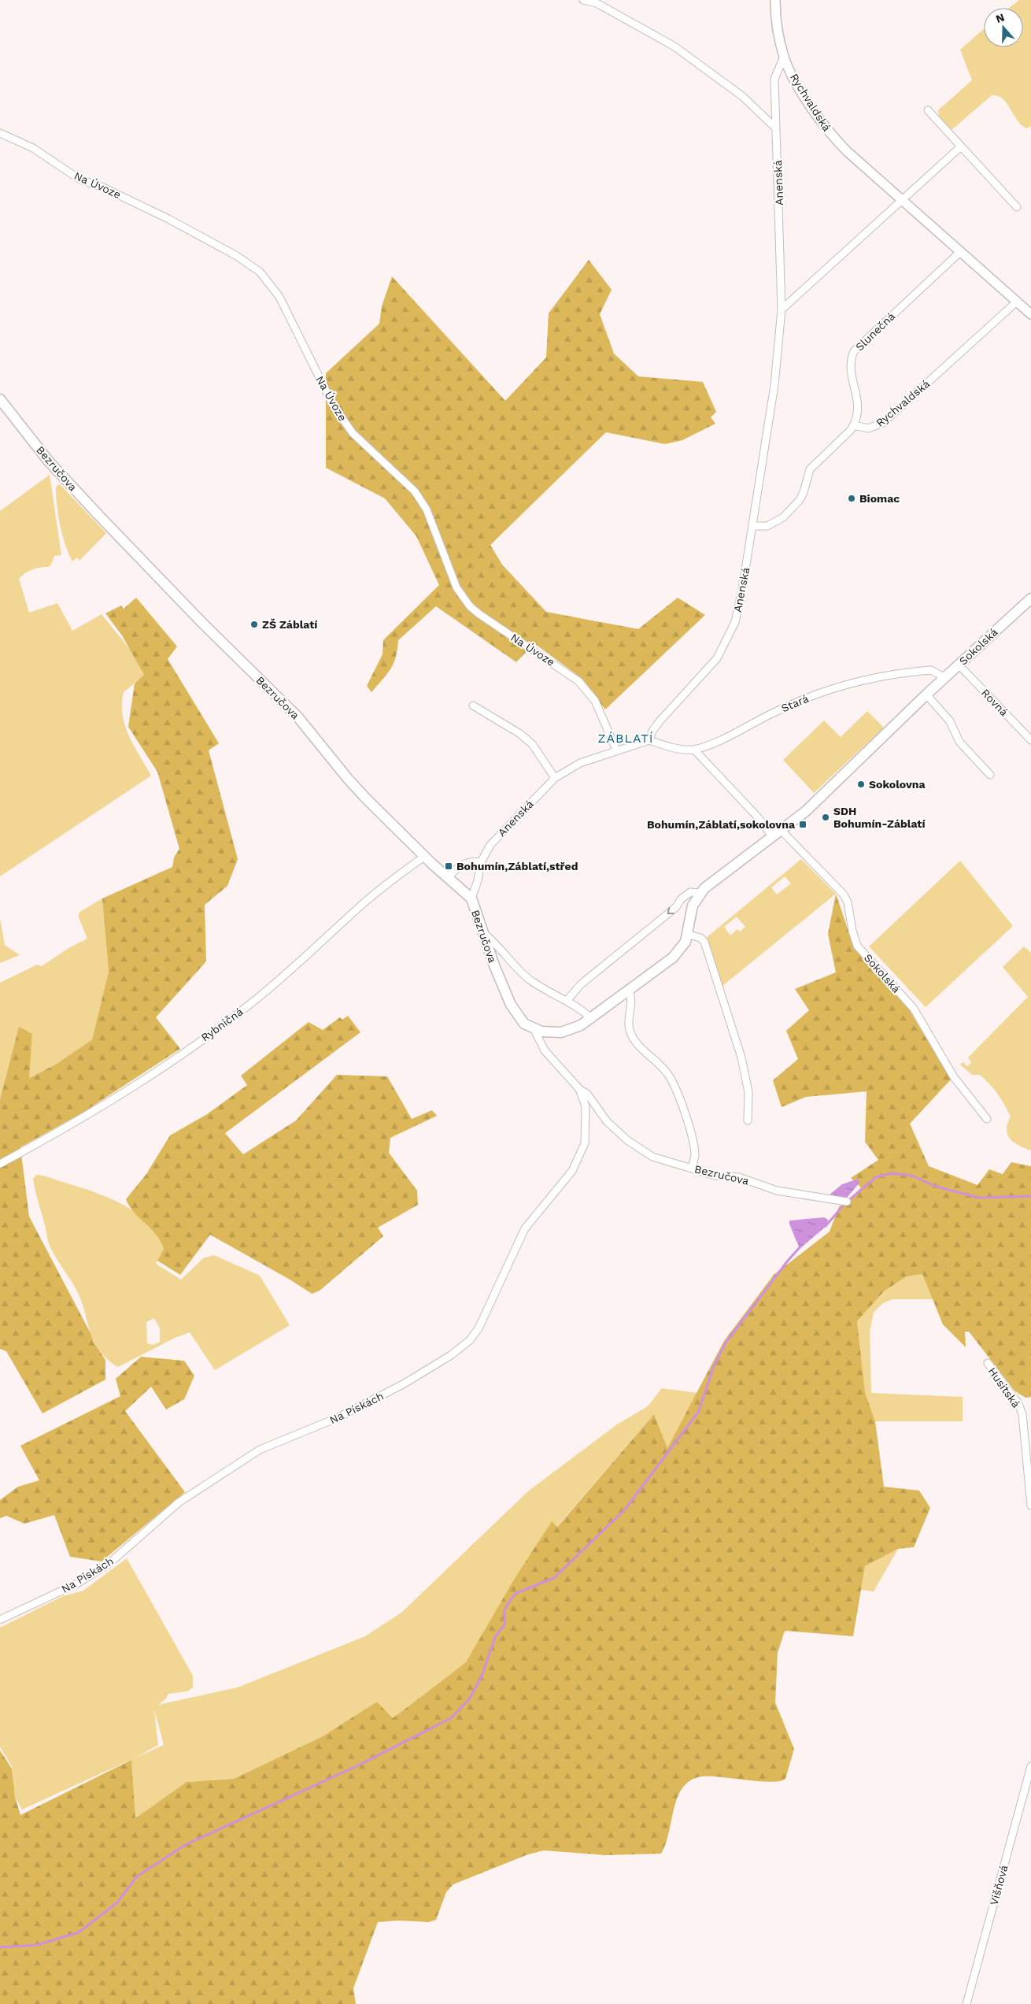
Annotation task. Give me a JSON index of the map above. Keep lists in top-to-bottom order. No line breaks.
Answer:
{"streets":{"main road":["Bezručova","Sokolská"],"street":["Rychvaldská","Anenská","Na Úvoze","Slunečná","Rovná","Stará","Rybničná","Husitská","Na Pískách","Višňová"]},"crossings":[["Rychvaldská","Anenská"],["Rychvaldská","Slunečná"],["Anenská","Na Úvoze"],["Anenská","Bezručova"],["Anenská","Stará"],["Bezručova","Sokolská"],["Bezručova","Rybničná"],["Bezručova","Na Pískách"],["Sokolská","Rovná"],["Sokolská","Stará"]],"districts":["ZÁBLATÍ"],"places":{"other":["Biomac","ZŠ Záblatí","Sokolovna","SDH Bohumín-Záblatí"],"transit":["Bohumín,Záblatí,sokolovna","Bohumín,Záblatí,střed"]},"north":"top"}
